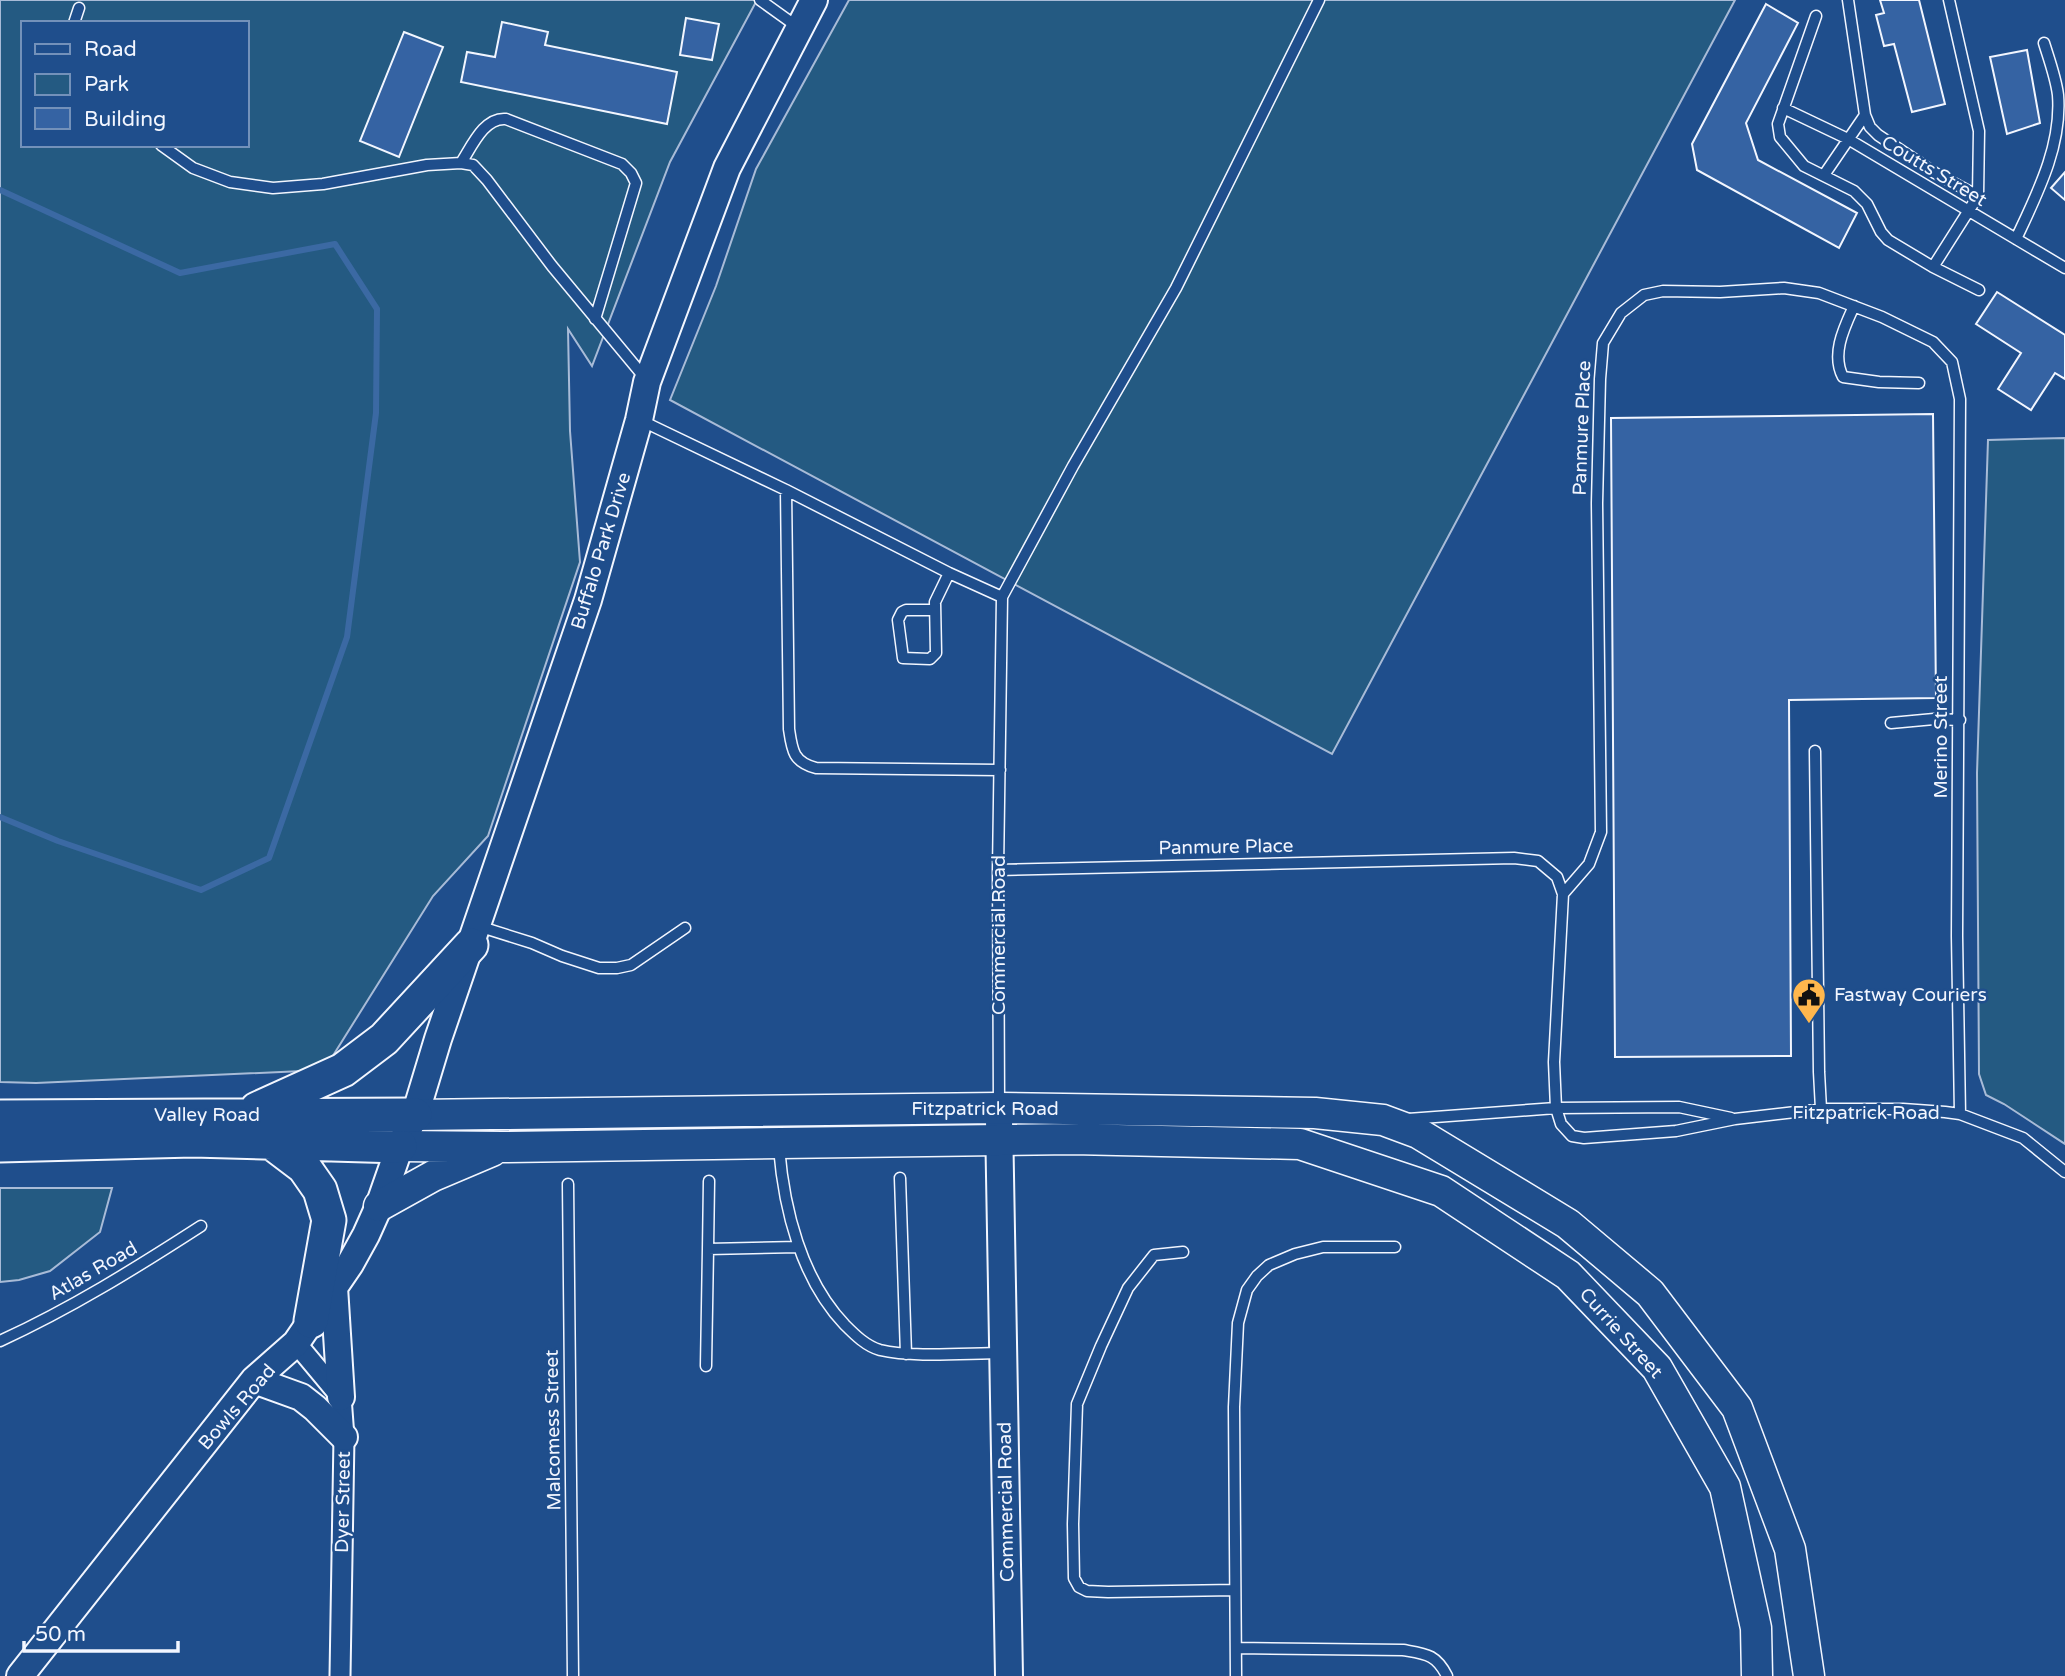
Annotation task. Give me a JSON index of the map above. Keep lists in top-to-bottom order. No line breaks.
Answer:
{"streets":{"highway":["Valley Road"],"main road":["Fitzpatrick Road","Currie Street"],"street":["Buffalo Park Drive","Commercial Road","Bowls Road","Dyer Street"],"lane":["Coutts Street","Panmure Place","Merino Street","Atlas Road","Malcomess Street"]},"crossings":[["Panmure Place","Merino Street"],["Panmure Place","Commercial Road"],["Buffalo Park Drive","Fitzpatrick Road"],["Buffalo Park Drive","Valley Road"],["Buffalo Park Drive","Bowls Road"],["Merino Street","Fitzpatrick Road"],["Commercial Road","Fitzpatrick Road"],["Fitzpatrick Road","Valley Road"],["Fitzpatrick Road","Currie Street"],["Fitzpatrick Road","Bowls Road"],["Valley Road","Bowls Road"]],"places":{"public building":["Fastway Couriers"]},"legend":["Road","Park","Building"],"scale_bar":"50 m"}
